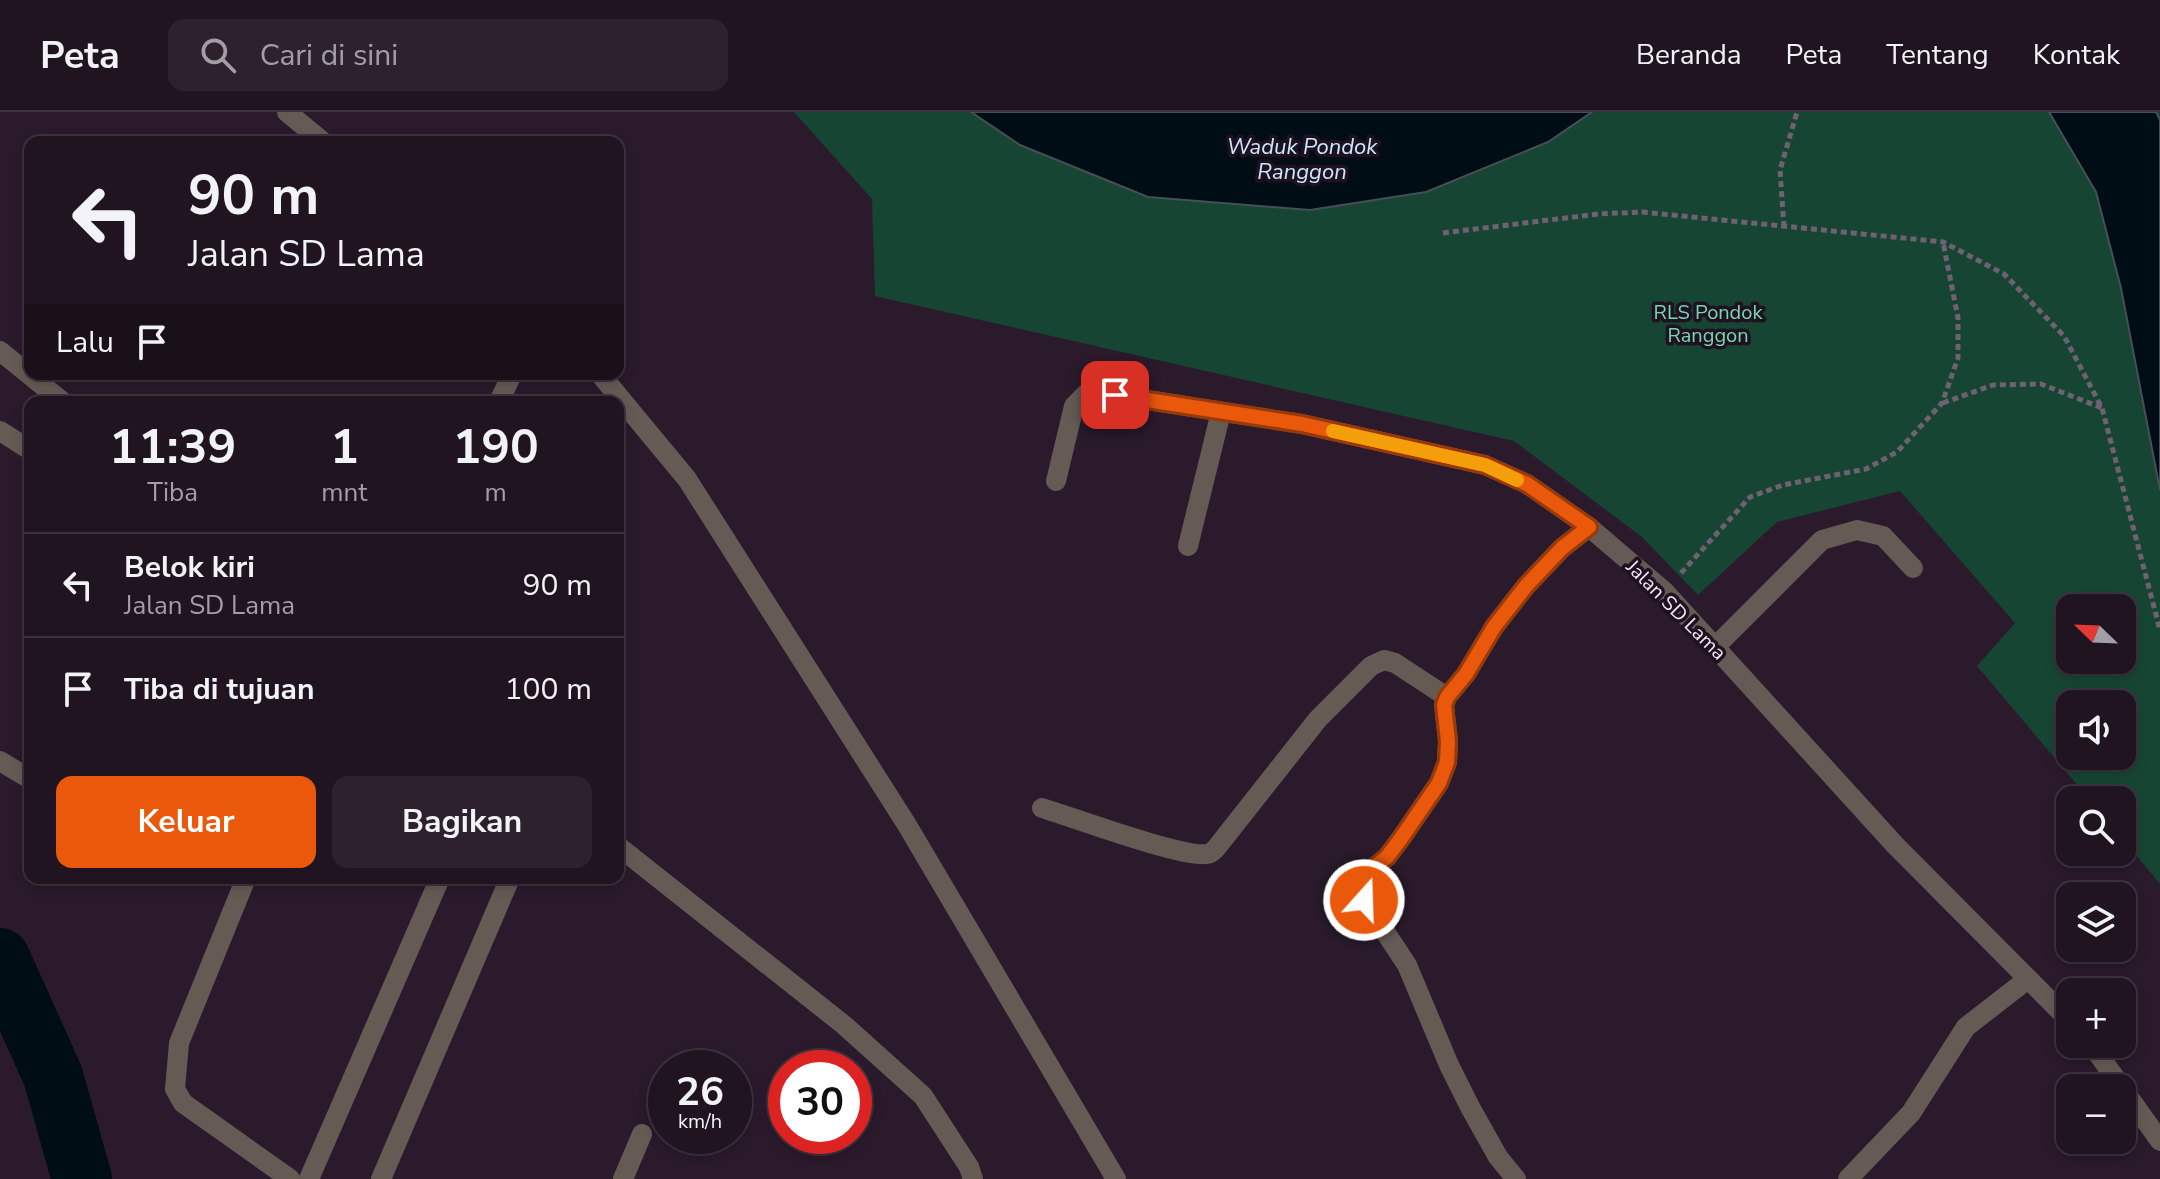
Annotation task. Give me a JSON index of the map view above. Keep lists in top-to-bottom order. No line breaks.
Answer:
{"streets":{"street":["Jalan SD Lama"]},"water":["Waduk Pondok Ranggon"],"parks":["RLS Pondok Ranggon"],"north":"top left","page":{"header":"Peta","search":"Cari di sini","nav":["Beranda","Peta","Tentang","Kontak"],"turn":["90 m","Jalan SD Lama"],"then":"Lalu","eta":["11:39","Tiba","1","mnt","190","m"],"list":[{"name":"Belok kiri","note":"Jalan SD Lama","value":"90 m"},{"name":"Tiba di tujuan","value":"100 m"}],"map_buttons":["+","−"],"buttons":["Keluar","Bagikan"],"speed":"26 km/h","limit":"30"}}
